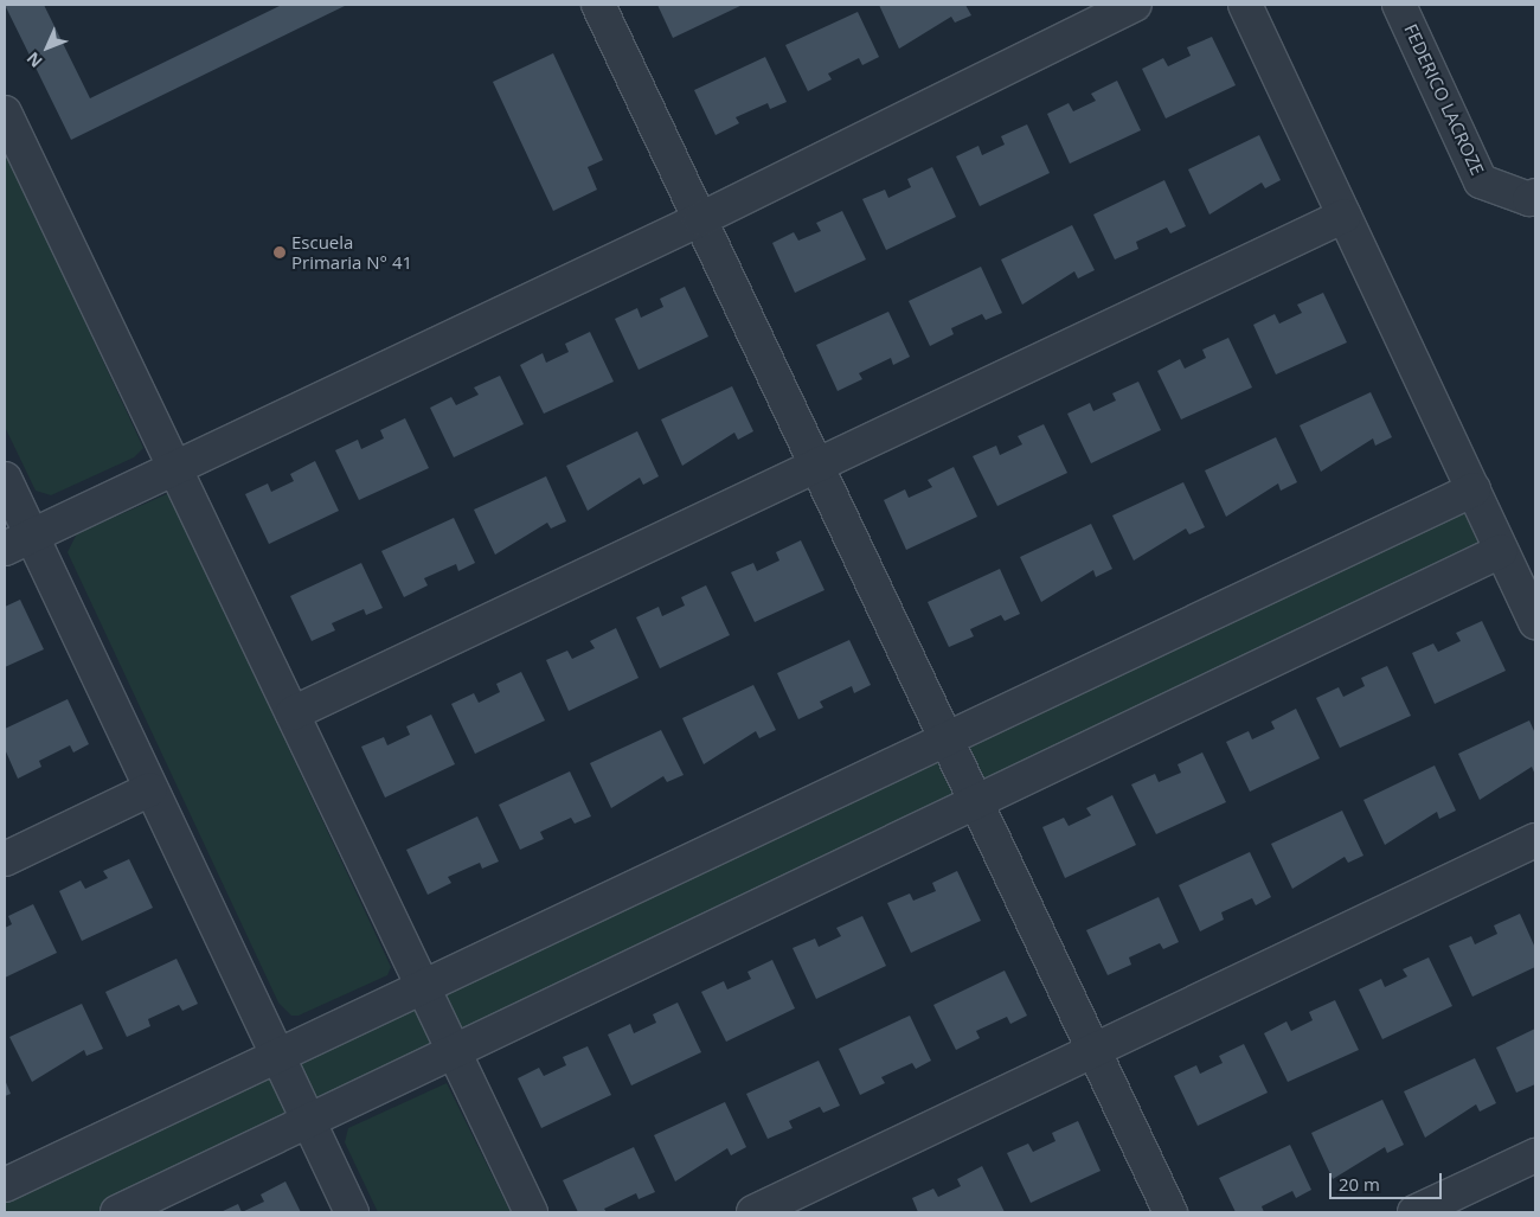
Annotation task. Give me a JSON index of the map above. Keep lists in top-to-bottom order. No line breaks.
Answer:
{"streets":{"street":["FEDERICO LACROZE"]},"places":["Escuela Primaria N° 41"],"scale_bar":"20 m","north":"bottom left"}
